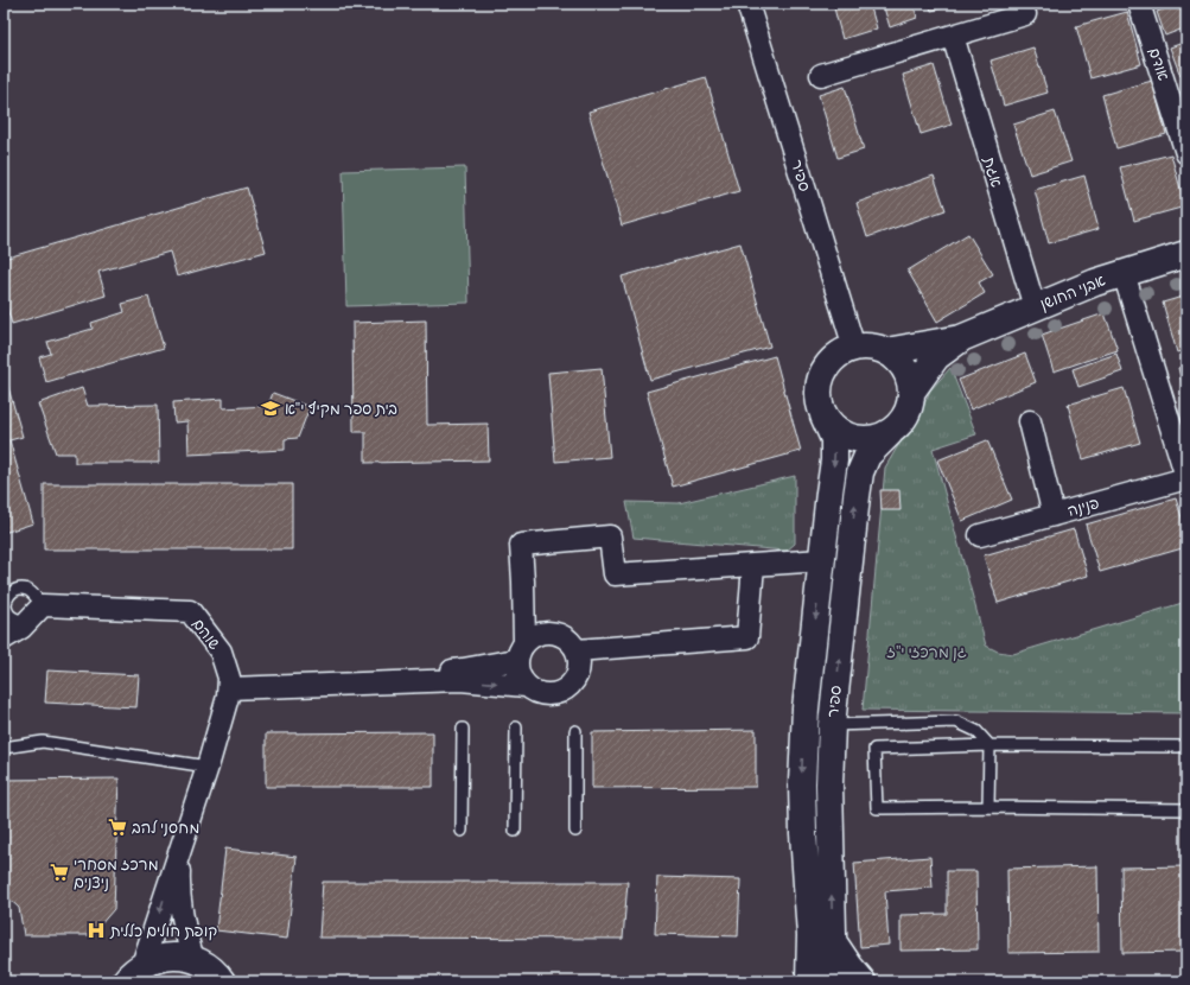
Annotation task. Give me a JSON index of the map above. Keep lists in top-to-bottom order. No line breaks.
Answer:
{"streets":{"street":["אודם","אגת","ספיר","אבני החושן","פנינה","שוהם"]},"crossings":[["אגת","אבני החושן"],["ספיר","אבני החושן"],["אבני החושן","פנינה"]],"parks":["גן מרכזי י\"ז"],"places":{"school or university":["בית ספר מקיף י\"א"],"supermarket":["מחסני להב","מרכז מסחרי ניצנים"],"hospital":["קופת חולים כללית"]}}
